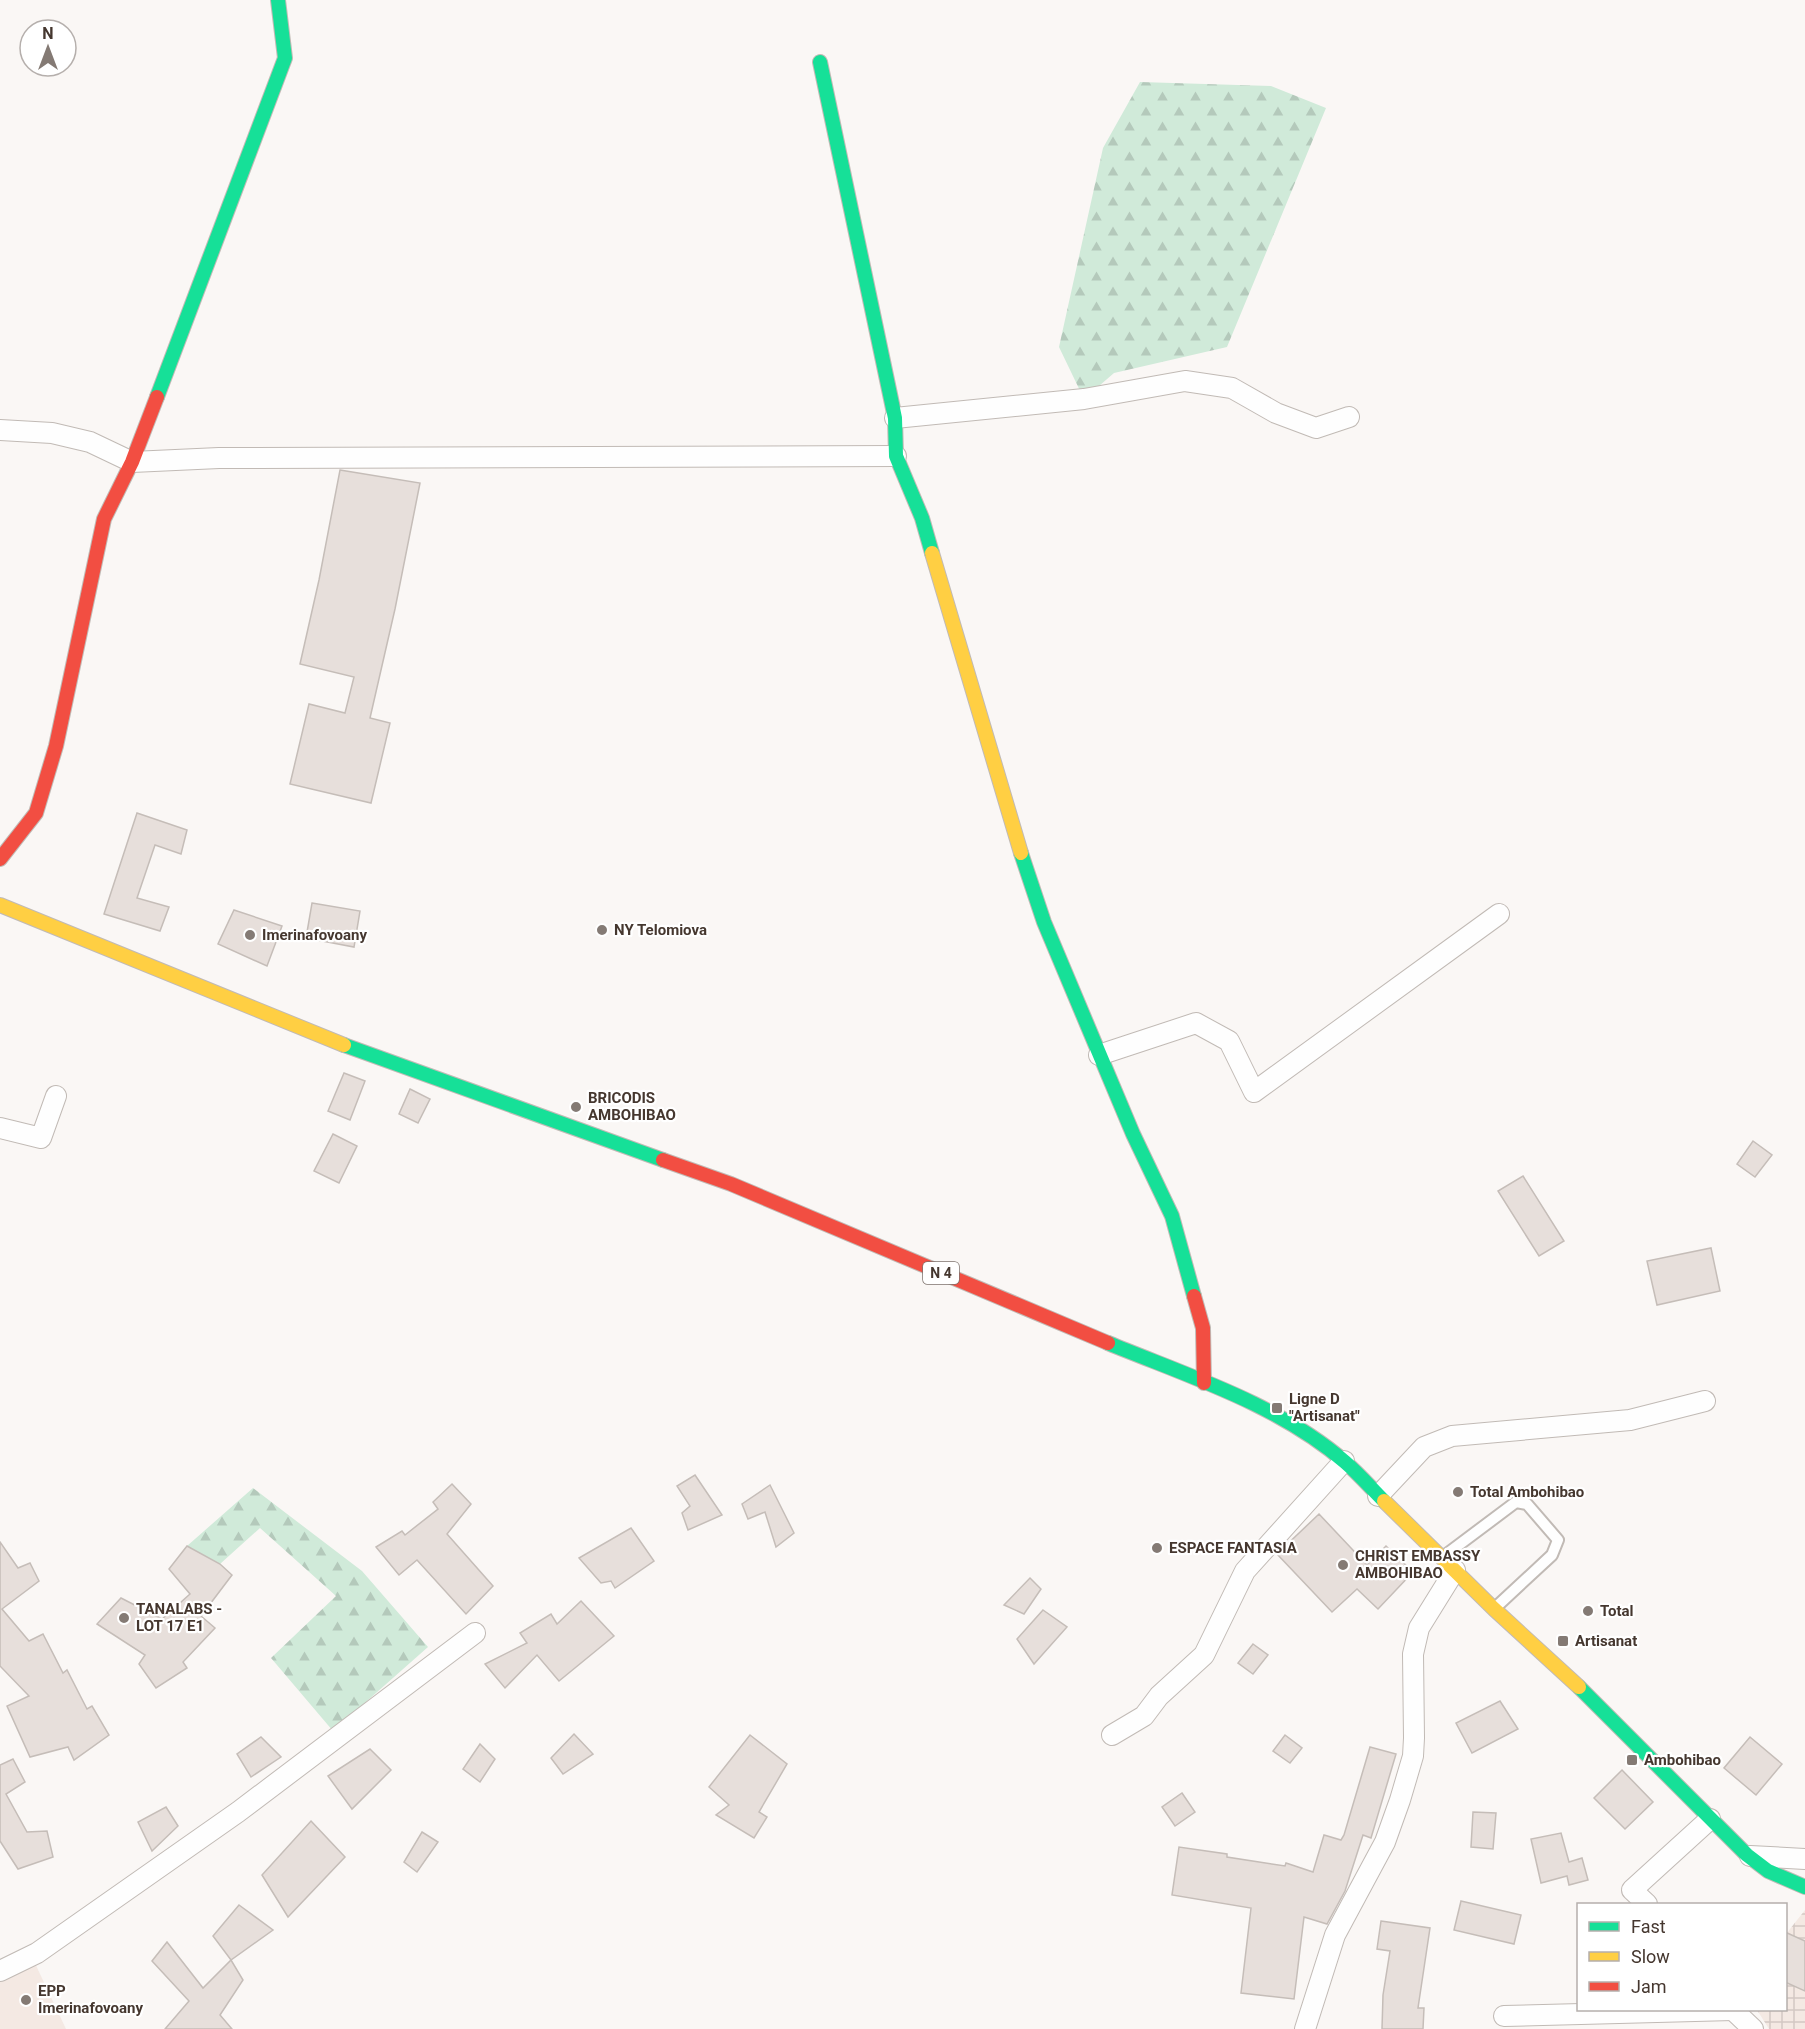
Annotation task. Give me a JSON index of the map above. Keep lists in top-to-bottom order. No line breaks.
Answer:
{"streets":{"street":["N 4"]},"places":{"other":["NY Telomiova","Imerinafovoany","BRICODIS AMBOHIBAO","Total Ambohibao","ESPACE FANTASIA","CHRIST EMBASSY AMBOHIBAO","Total","TANALABS - LOT 17 E1","EPP Imerinafovoany"],"transit":["Ligne D \"Artisanat\"","Artisanat","Ambohibao"]},"legend":["Fast","Slow","Jam"],"north":"top"}
